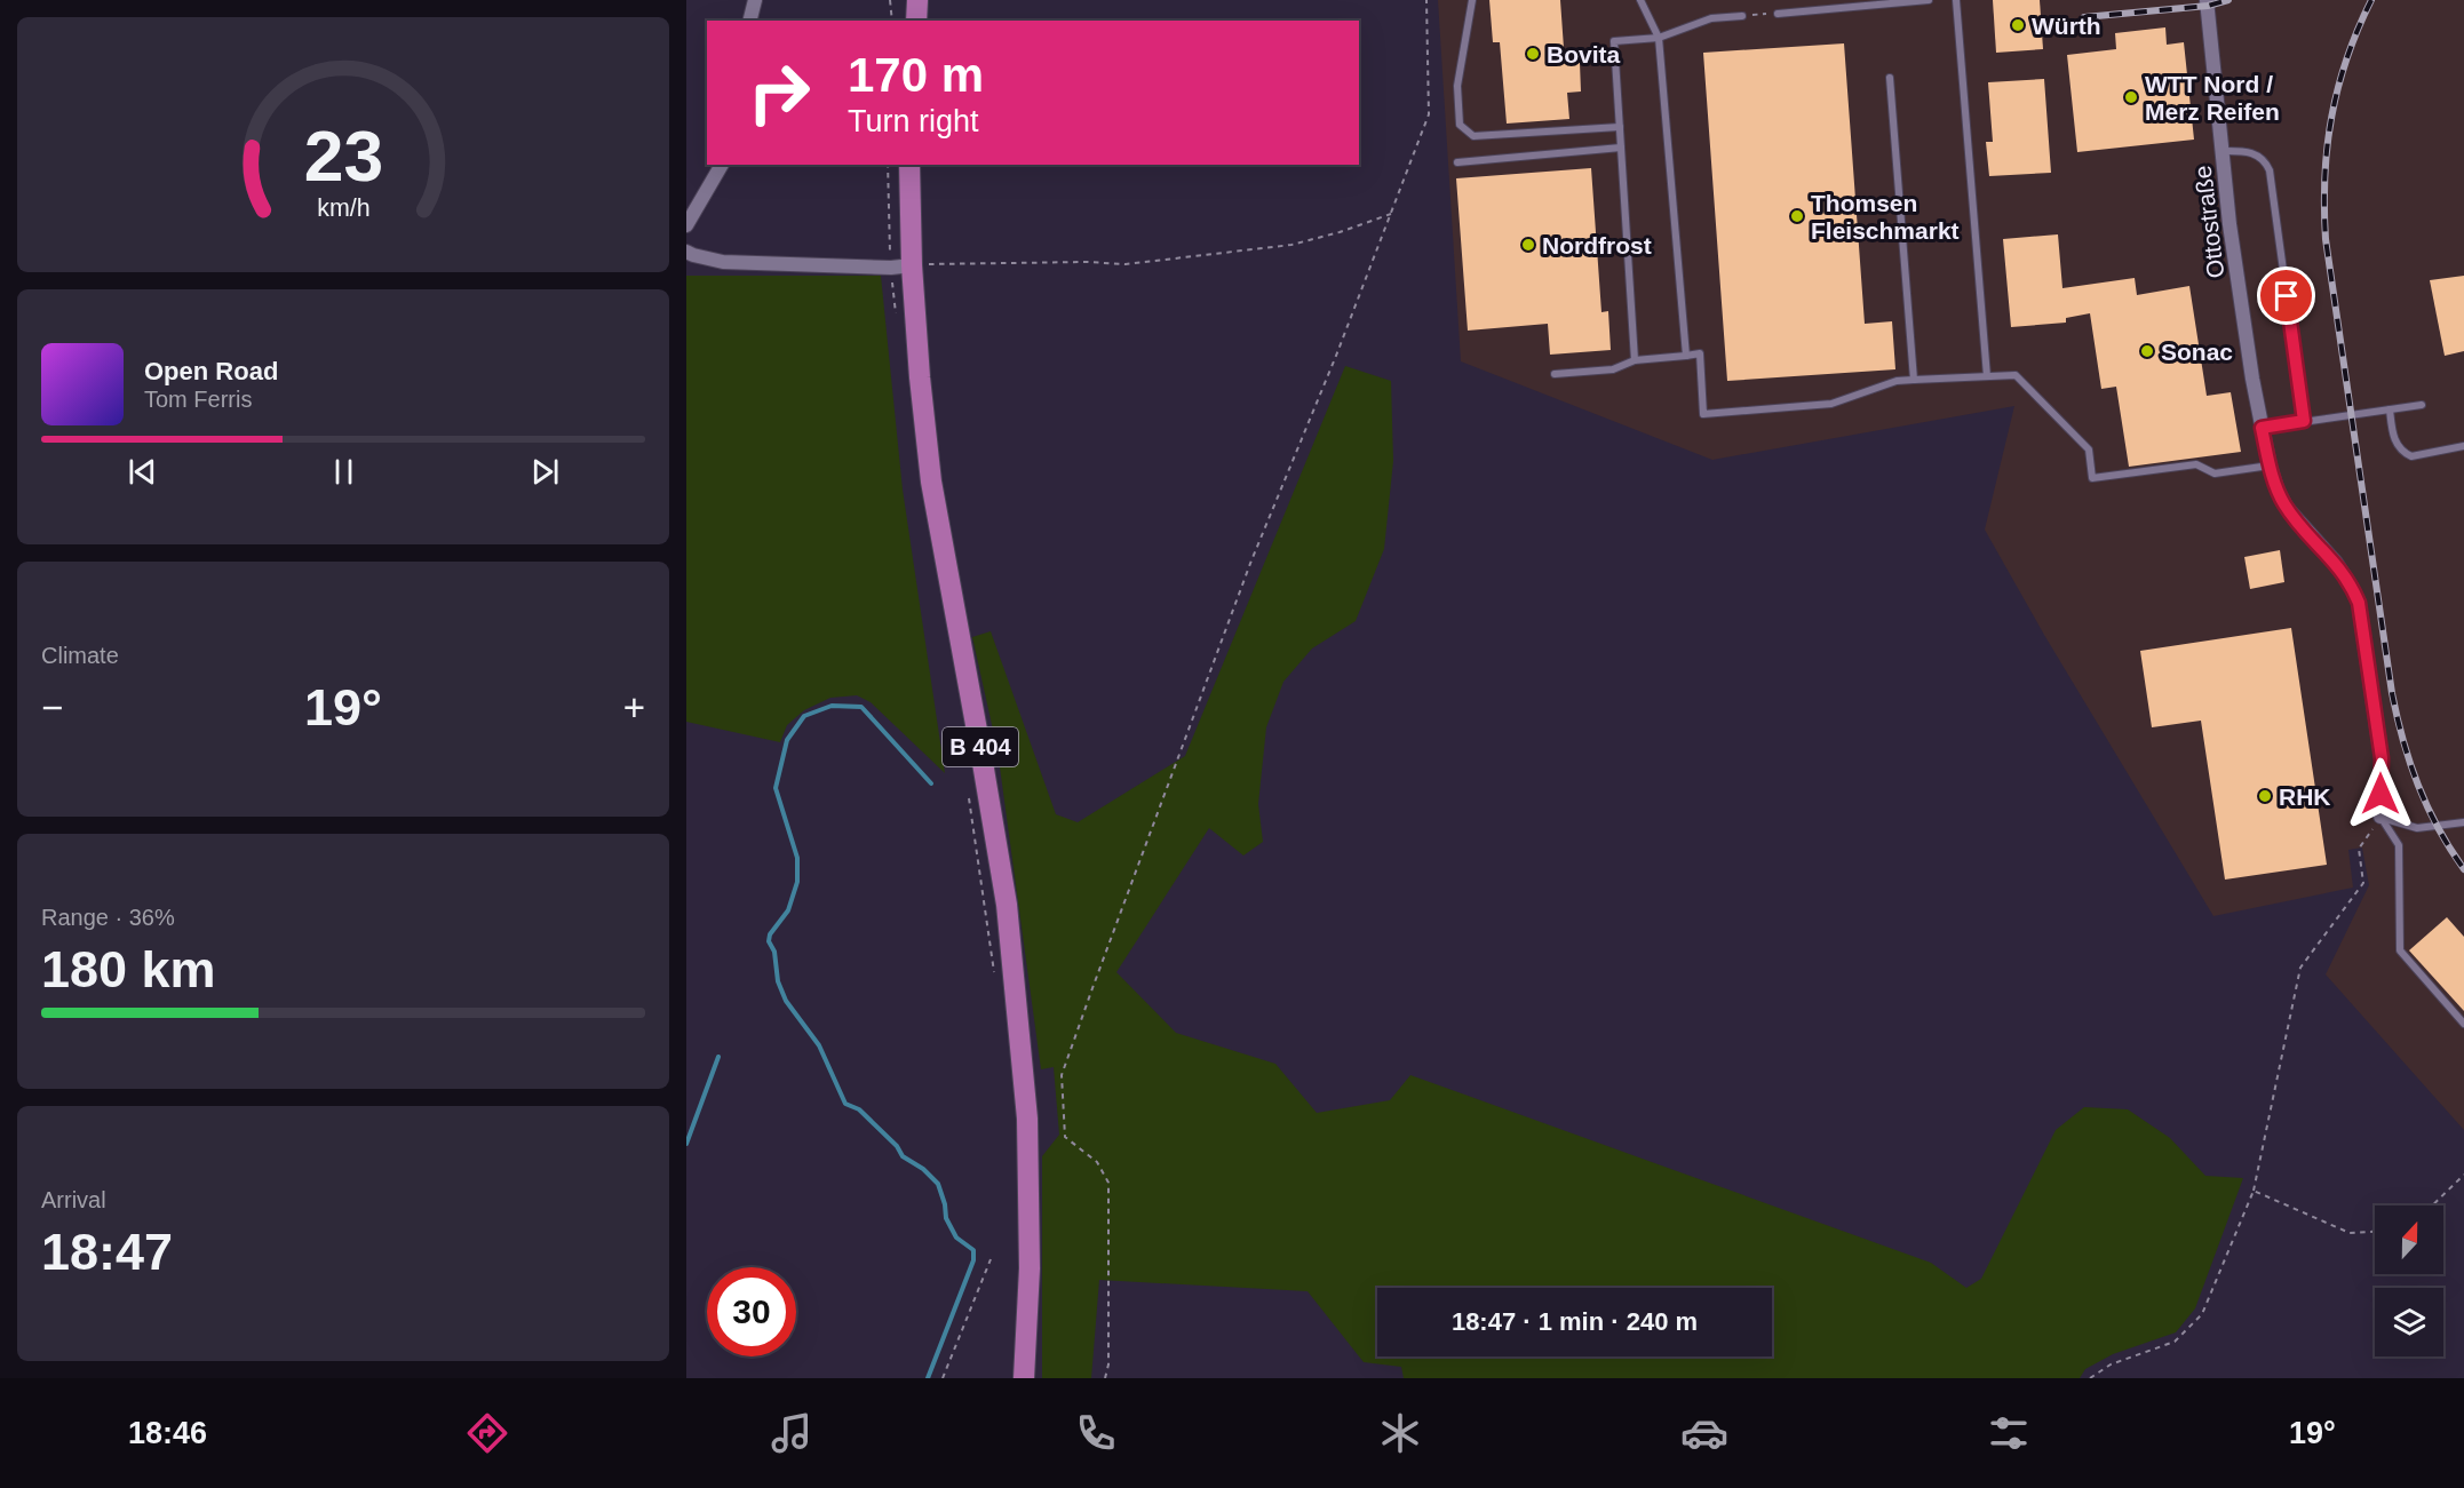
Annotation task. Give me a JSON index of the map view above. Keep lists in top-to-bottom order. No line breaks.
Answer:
{"streets":{"main road":["B 404"],"street":["Ottostraße"]},"places":["Würth","Bovita","WTT Nord / Merz Reifen","Thomsen Fleischmarkt","Nordfrost","Sonac","RHK"],"north":"top","page":{"turn":["170 m","Turn right"],"song":["Open Road","Tom Ferris"],"tile":["Climate",["Range · 36%","180 km"],["Arrival","18:47"]],"heat":["−","19°","+"],"limit":"30","trip":"18:47 · 1 min · 240 m","tabs":["18:46","19°"],"gauge":["23","km/h"]}}
